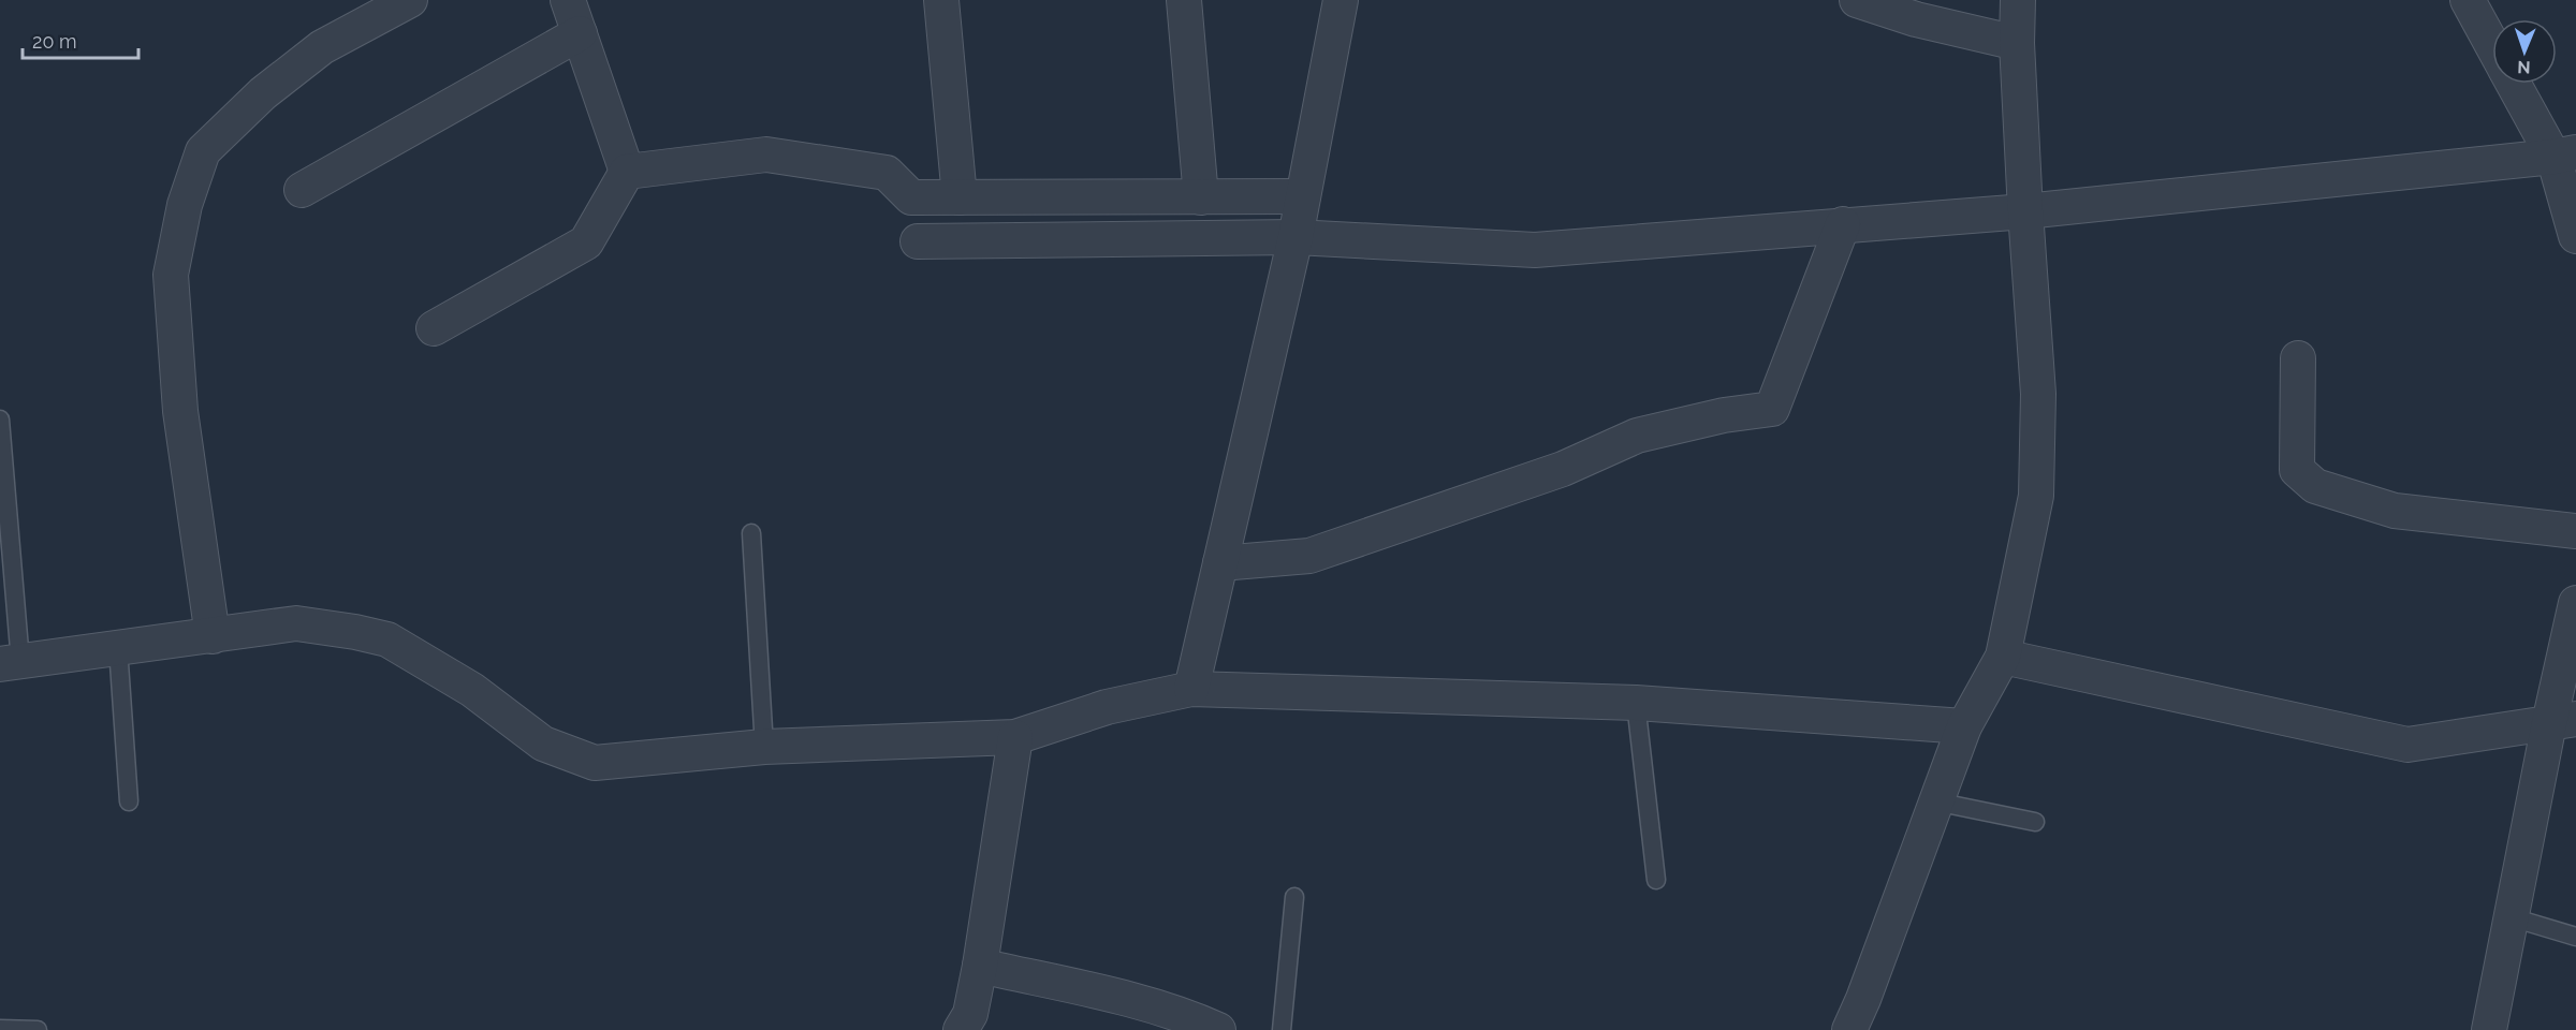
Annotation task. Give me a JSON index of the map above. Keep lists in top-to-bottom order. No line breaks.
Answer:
{"scale_bar":"20 m","north":"bottom"}
